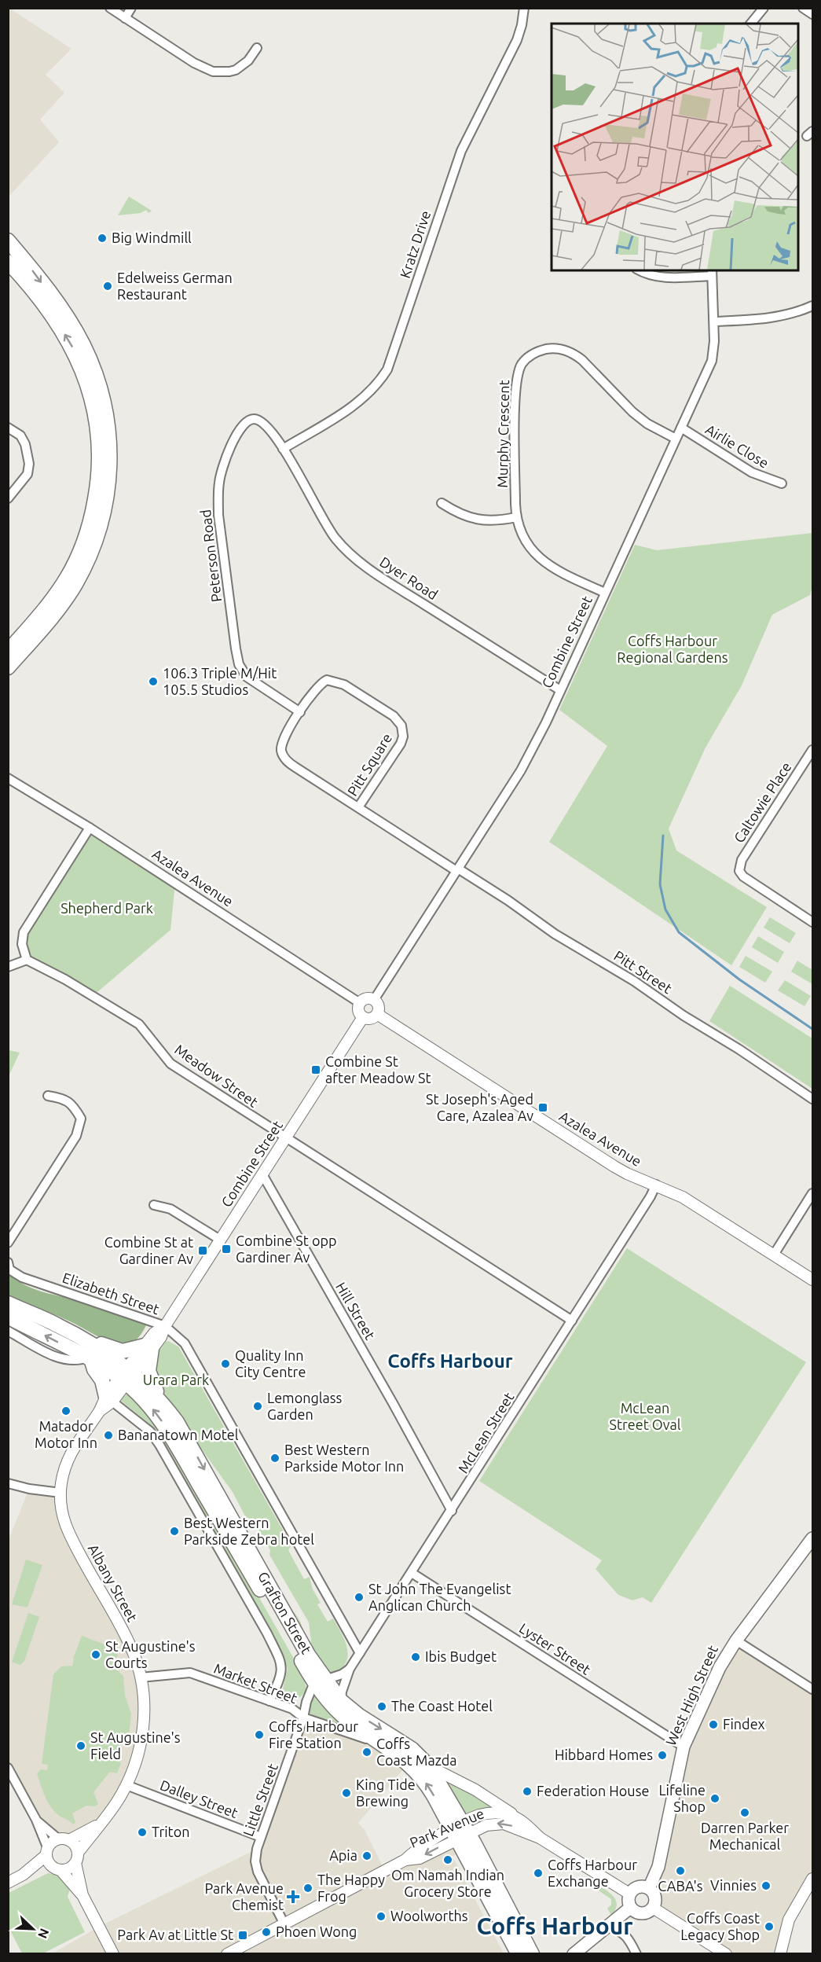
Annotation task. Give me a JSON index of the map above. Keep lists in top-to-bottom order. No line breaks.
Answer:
{"streets":{"highway":["Grafton Street"],"main road":["West High Street"],"street":["Kratz Drive","Murphy Crescent","Airlie Close","Peterson Road","Dyer Road","Combine Street","Pitt Square","Caltowie Place","Azalea Avenue","Pitt Street","Meadow Street","Elizabeth Street","Hill Street","McLean Street","Albany Street","Lyster Street","Market Street","Dalley Street","Little Street","Park Avenue"]},"crossings":[["Kratz Drive","Peterson Road"],["Kratz Drive","Dyer Road"],["Murphy Crescent","Combine Street"],["Airlie Close","Combine Street"],["Peterson Road","Dyer Road"],["Peterson Road","Pitt Square"],["Dyer Road","Combine Street"],["Combine Street","Pitt Square"],["Combine Street","Azalea Avenue"],["Combine Street","Pitt Street"],["Combine Street","Meadow Street"],["Combine Street","Elizabeth Street"],["Combine Street","Hill Street"],["Combine Street","Albany Street"],["Combine Street","Grafton Street"],["Pitt Square","Pitt Street"],["Azalea Avenue","McLean Street"],["Meadow Street","McLean Street"],["Elizabeth Street","McLean Street"],["Hill Street","McLean Street"],["McLean Street","Grafton Street"],["McLean Street","Lyster Street"],["Albany Street","Grafton Street"],["Albany Street","Market Street"],["Albany Street","Dalley Street"],["Grafton Street","Market Street"],["Grafton Street","Little Street"],["Grafton Street","Park Avenue"],["Lyster Street","West High Street"],["Market Street","Little Street"],["Dalley Street","Little Street"],["Little Street","Park Avenue"]],"districts":["Coffs Harbour","Coffs Harbour"],"parks":["Coffs Harbour Regional Gardens","Shepherd Park","Urara Park","McLean Street Oval"],"places":{"other":["Big Windmill","Edelweiss German Restaurant","106.3 Triple M/Hit 105.5 Studios","Quality Inn City Centre","Lemonglass Garden","Matador Motor Inn","Bananatown Motel","Best Western Parkside Motor Inn","Best Western Parkside Zebra hotel","St John The Evangelist Anglican Church","St Augustine's Courts","Ibis Budget","The Coast Hotel","Findex","Coffs Harbour Fire Station","St Augustine's Field","Coffs Coast Mazda","Hibbard Homes","Federation House","King Tide Brewing","Lifeline Shop","Darren Parker Mechanical","Triton","Apia","Om Namah Indian Grocery Store","CABA's","Coffs Harbour Exchange","Vinnies","The Happy Frog","Woolworths","Coffs Coast Legacy Shop","Phoen Wong"],"transit":["Combine St after Meadow St","St Joseph's Aged Care, Azalea Av","Combine St opp Gardiner Av","Combine St at Gardiner Av","Park Av at Little St"],"health":["Park Avenue Chemist"]},"north":"bottom right"}
